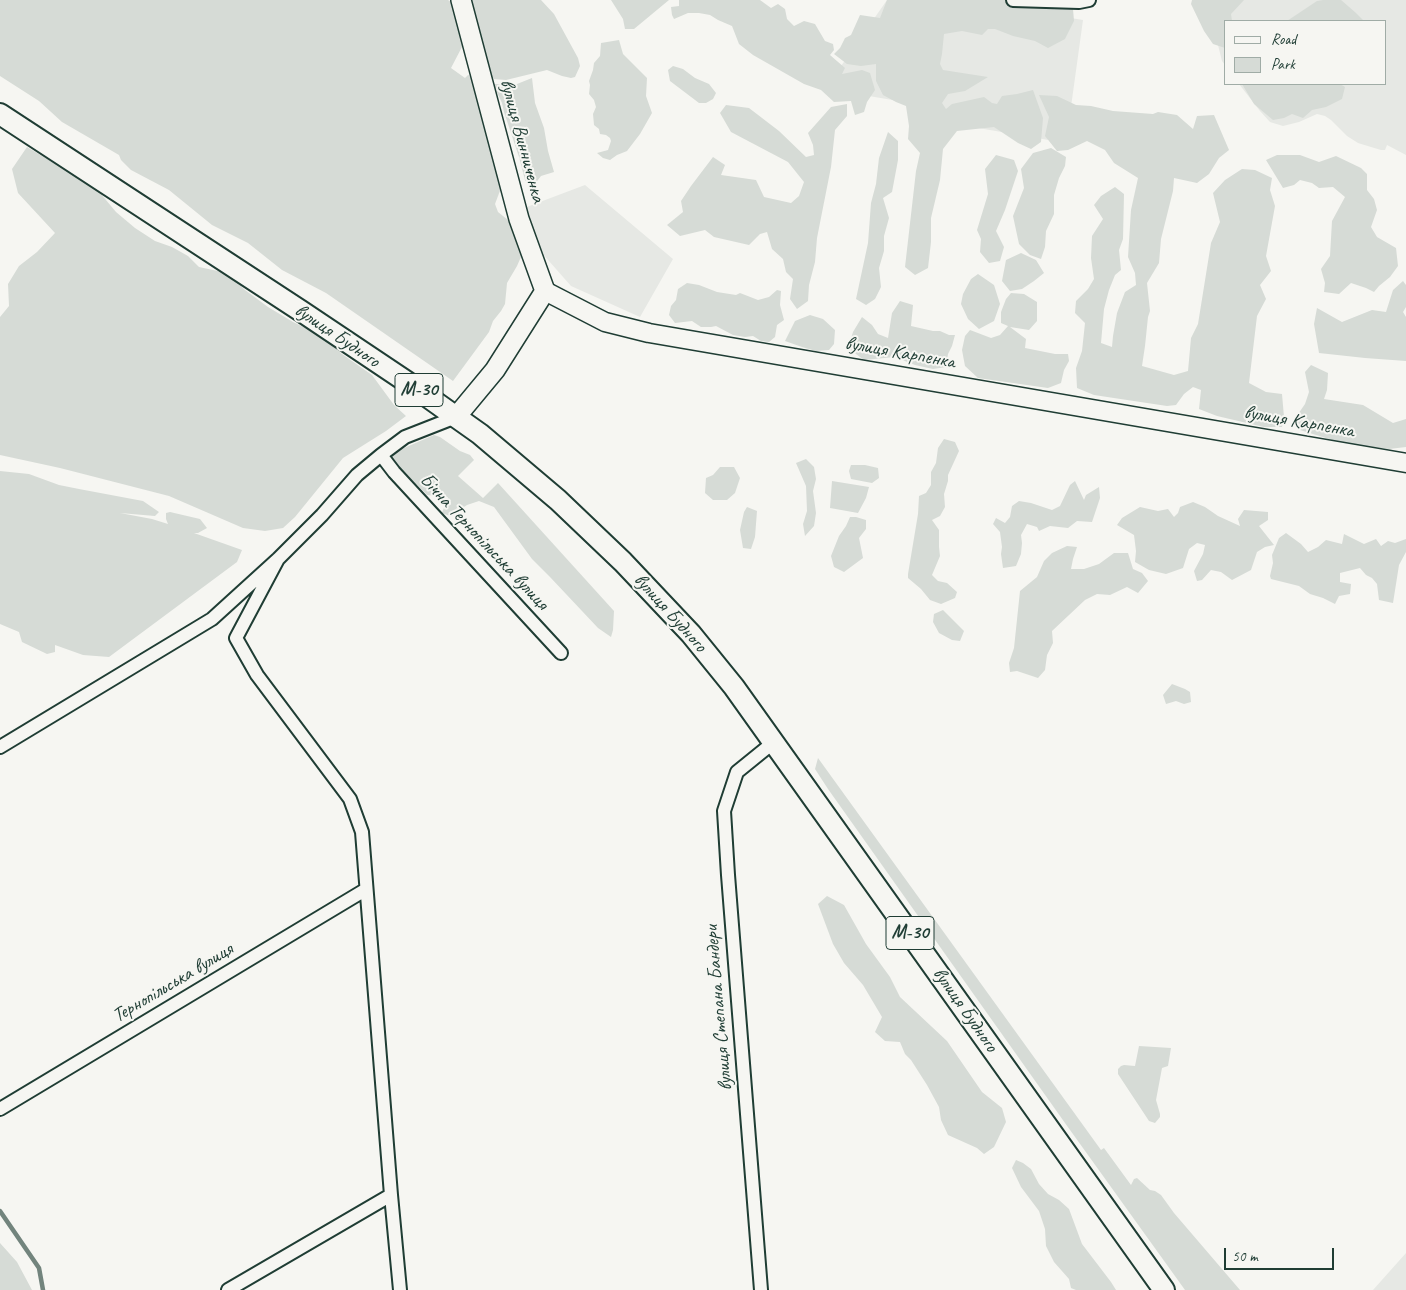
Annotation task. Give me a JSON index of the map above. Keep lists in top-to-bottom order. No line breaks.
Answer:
{"streets":{"highway":["вулиця Будного","М-30"],"main road":["вулиця Винниченка","вулиця Карпенка"],"street":["Бічна Тернопільська вулиця","Тернопільська вулиця","вулиця Степана Бандери"]},"crossings":[["вулиця Винниченка","вулиця Карпенка"],["вулиця Будного","вулиця Степана Бандери"]],"legend":["Road","Park"],"scale_bar":"50 m"}
